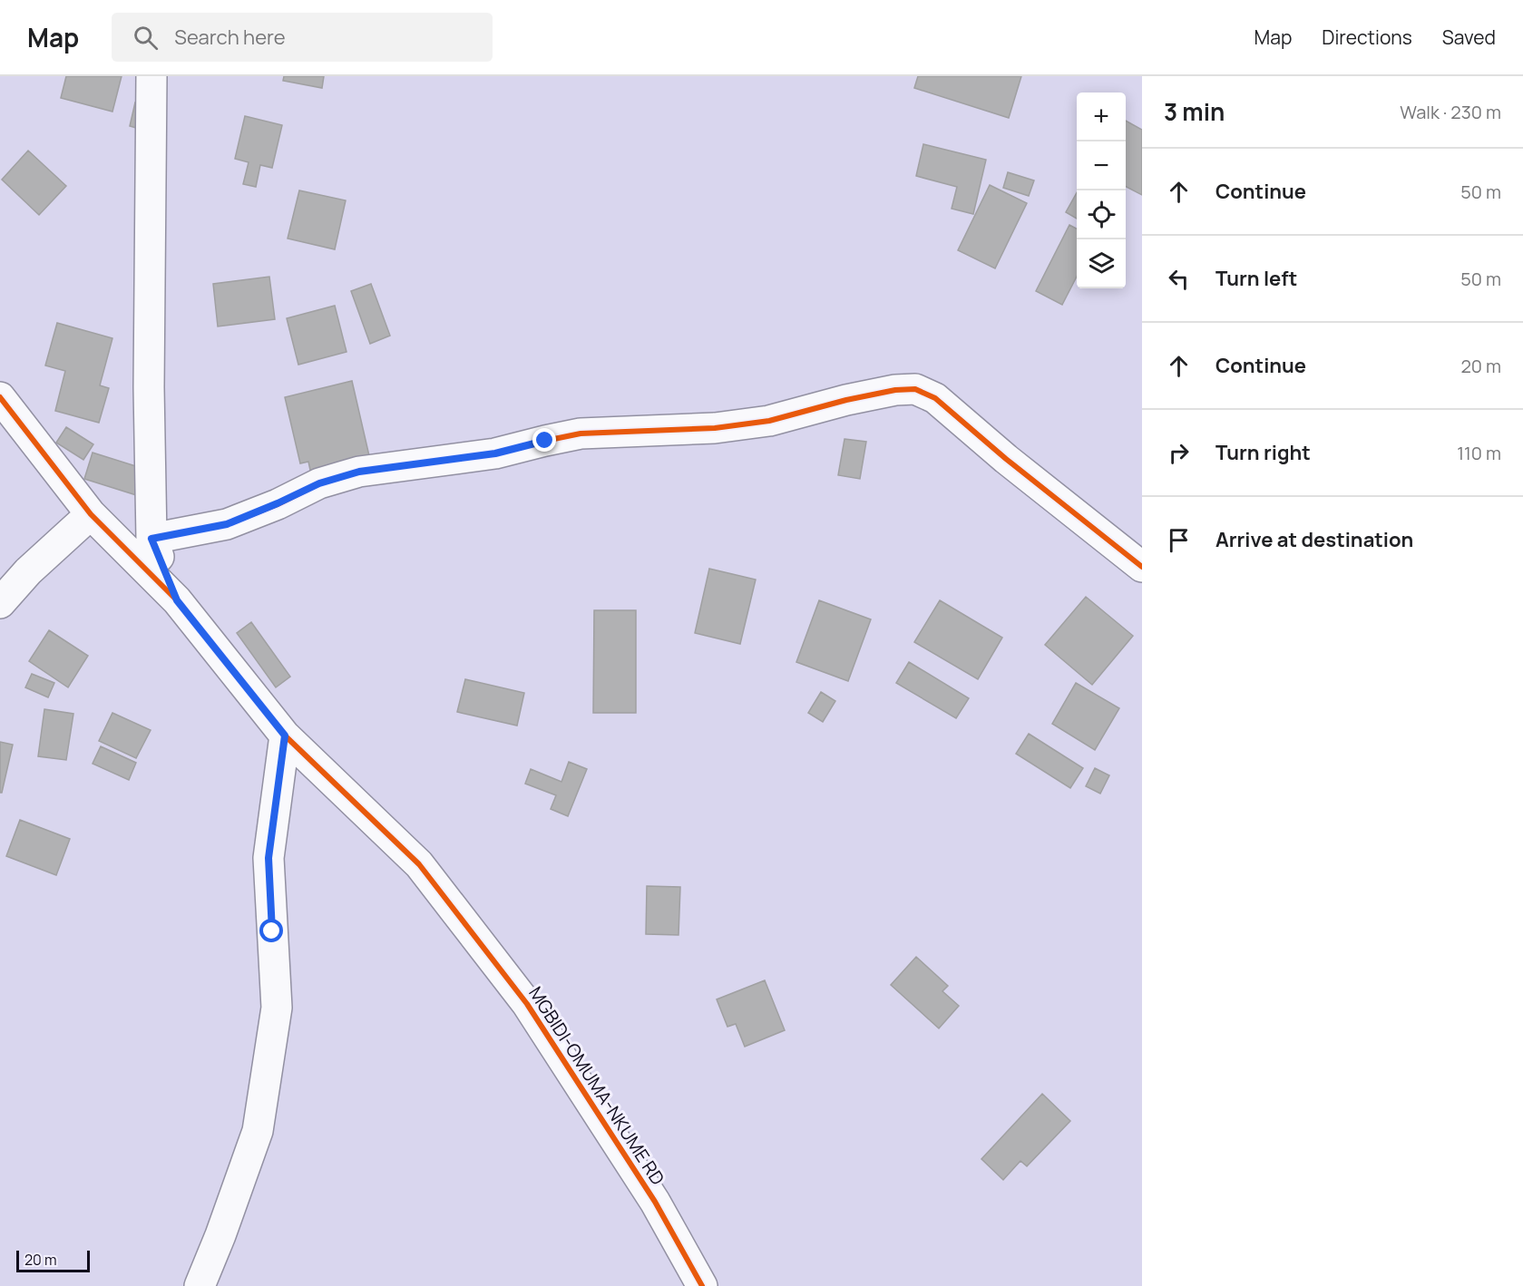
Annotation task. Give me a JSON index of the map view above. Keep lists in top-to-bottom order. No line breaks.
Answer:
{"streets":{"street":["MGBIDI-OMUMA-NKUME RD"]},"scale_bar":"20 m","page":{"header":"Map","search":"Search here","nav":["Map","Directions","Saved"],"heading":["3 min","Walk · 230 m"],"map_buttons":["+","−"],"list":[["Continue","50 m"],["Turn left","50 m"],["Continue","20 m"],["Turn right","110 m"],"Arrive at destination"],"scale":"20 m"}}
